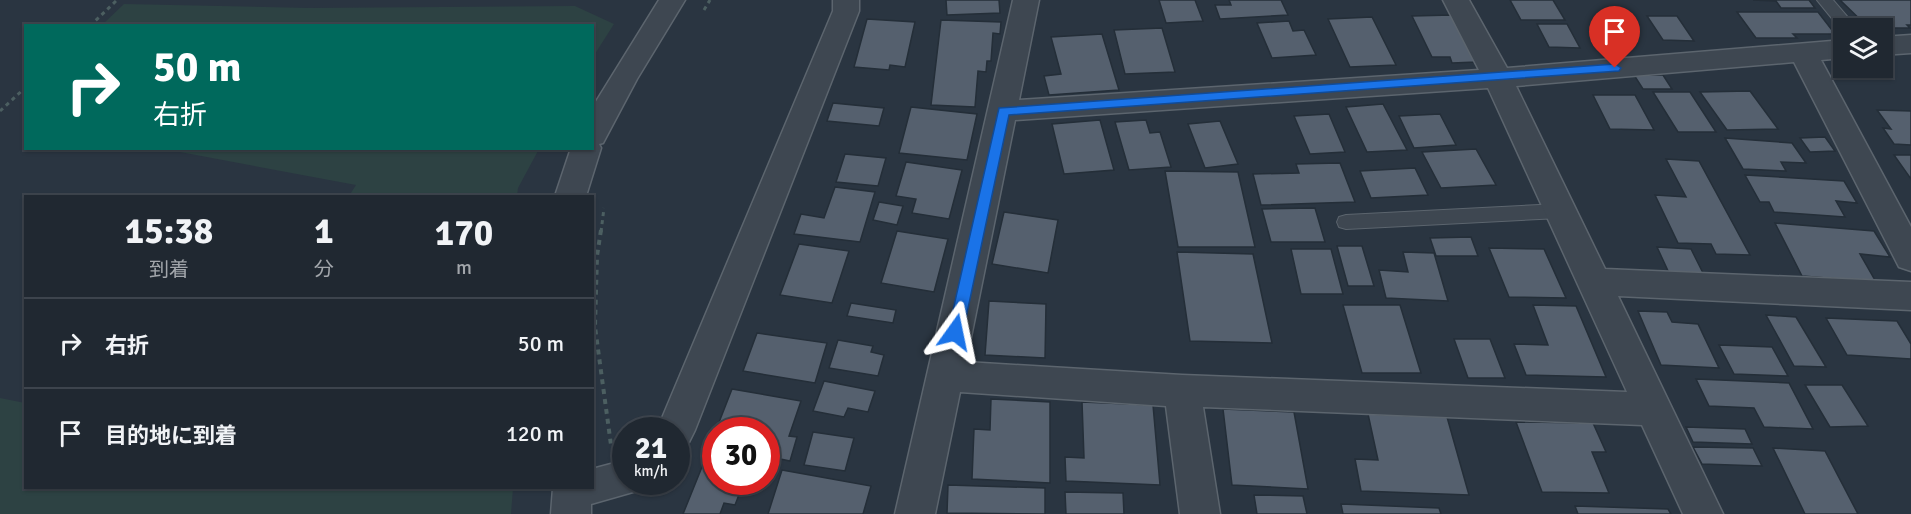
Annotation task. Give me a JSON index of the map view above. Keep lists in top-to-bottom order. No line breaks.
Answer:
{"page":{"turn":["50 m","右折"],"eta":["15:38","到着","1","分","170","m"],"list":[{"name":"右折","value":"50 m"},{"name":"目的地に到着","value":"120 m"}],"speed":"21 km/h","limit":"30"}}
